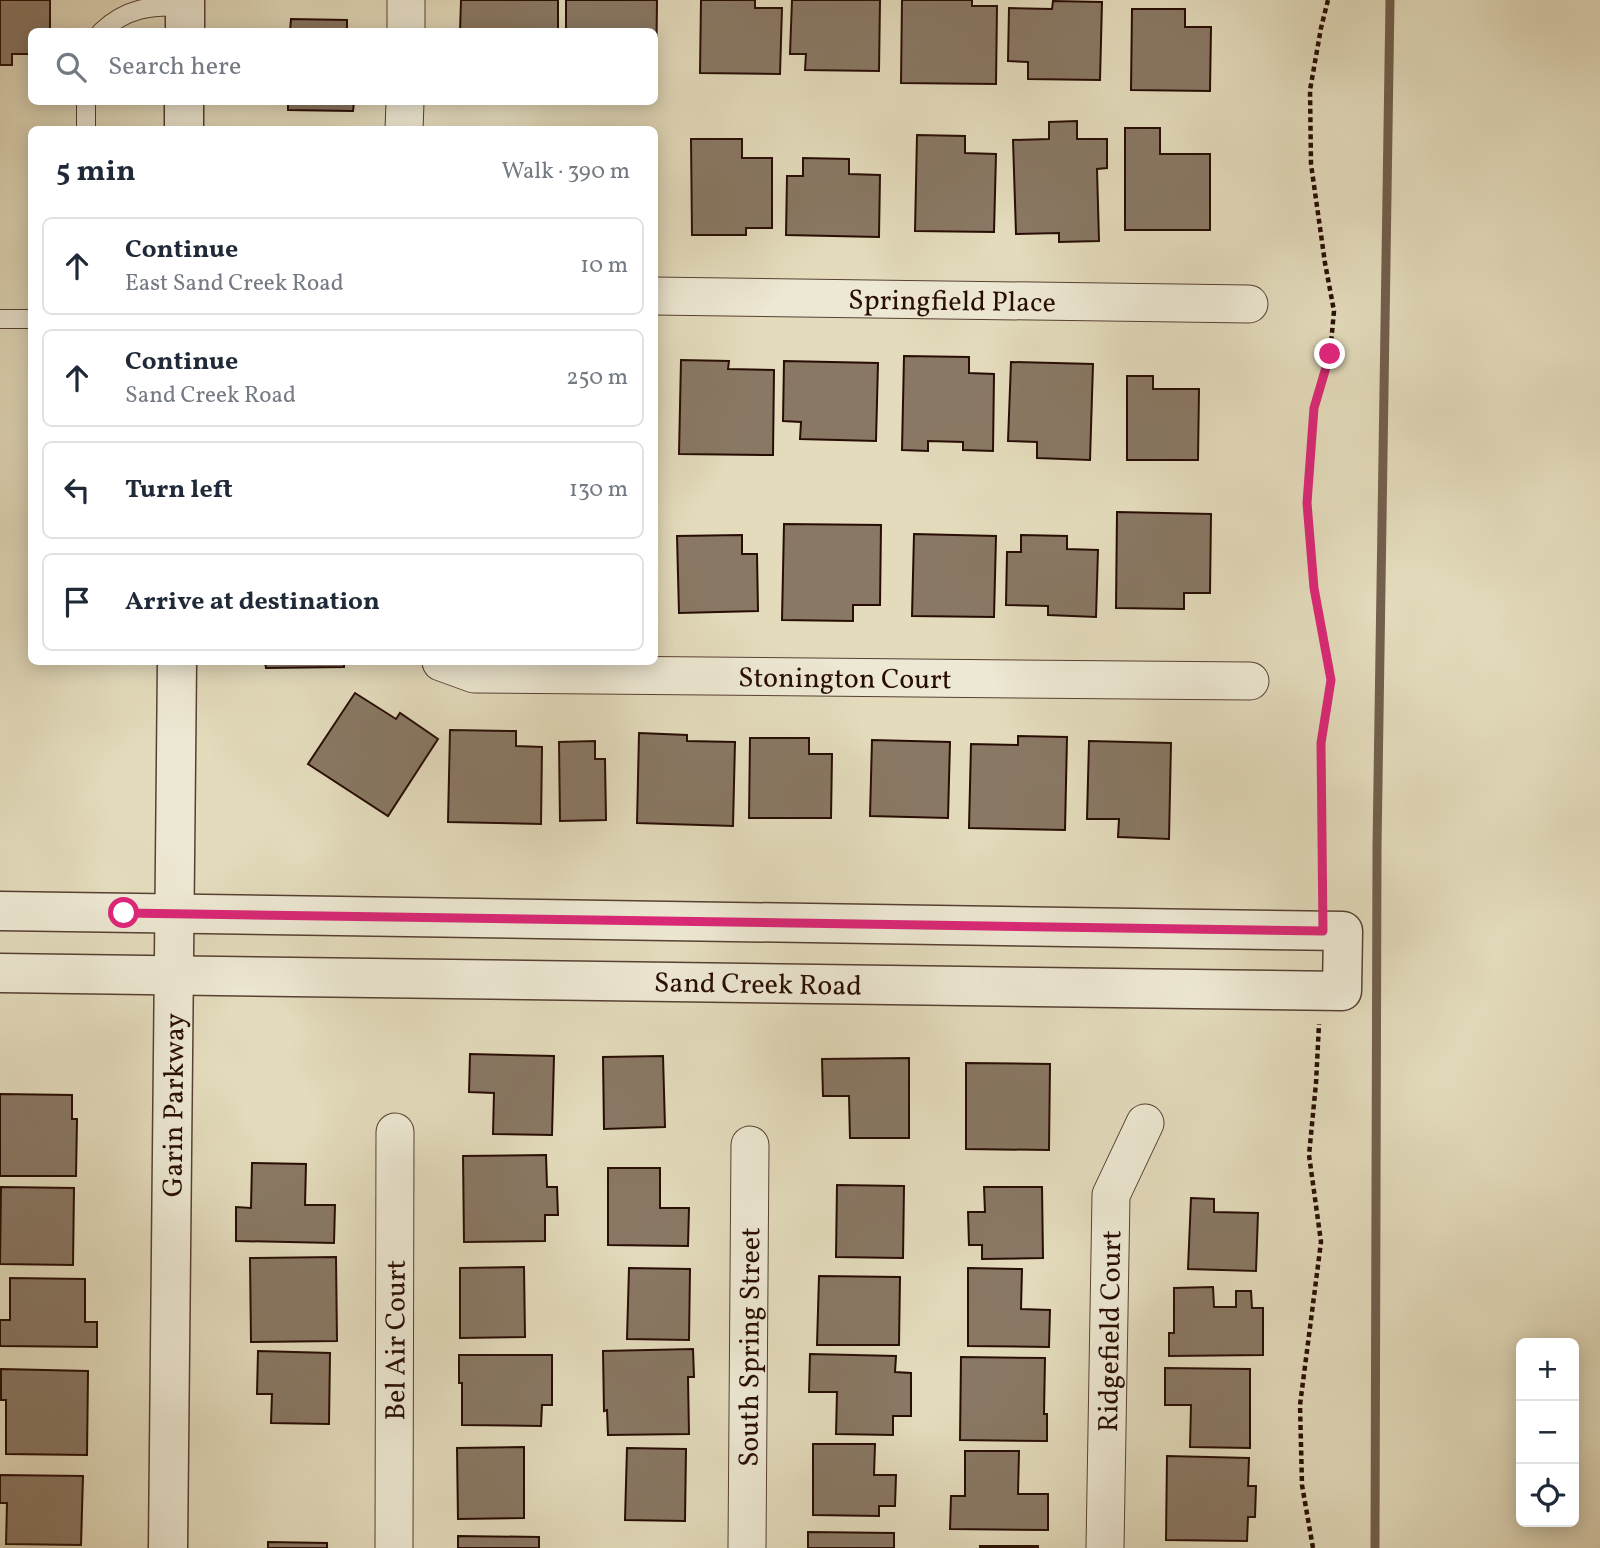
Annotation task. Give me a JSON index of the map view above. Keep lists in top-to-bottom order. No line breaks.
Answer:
{"streets":{"street":["Springfield Place","Stonington Court","Sand Creek Road","Garin Parkway","Ridgefield Court","Bel Air Court","South Spring Street"]},"crossings":[["Sand Creek Road","Garin Parkway"]],"page":{"search":"Search here","heading":["5 min","Walk · 390 m"],"list":[["Continue","East Sand Creek Road","10 m"],["Continue","Sand Creek Road","250 m"],["Turn left","130 m"],"Arrive at destination"],"map_buttons":["+","−"]}}
